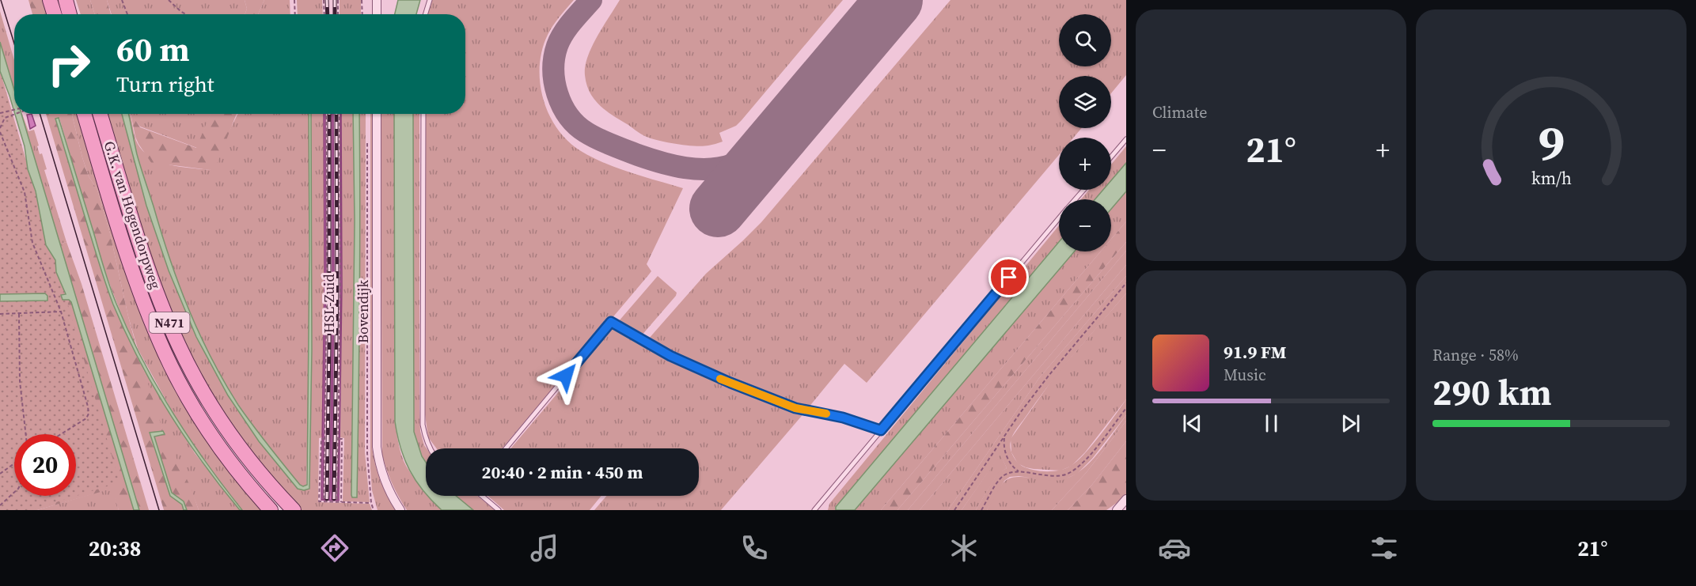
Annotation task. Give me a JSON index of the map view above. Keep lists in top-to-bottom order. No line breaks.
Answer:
{"streets":{"main road":["G.K. van Hogendorpweg","N471"],"street":["Bovendijk"],"path":["HSL-Zuid"]},"page":{"tile":["Climate",["Range · 58%","290 km"]],"map_buttons":["+","−"],"turn":["60 m","Turn right"],"heat":["−","21°","+"],"song":["91.9 FM","Music"],"limit":"20","trip":"20:40 · 2 min · 450 m","tabs":["20:38","21°"],"gauge":["9","km/h"]}}
